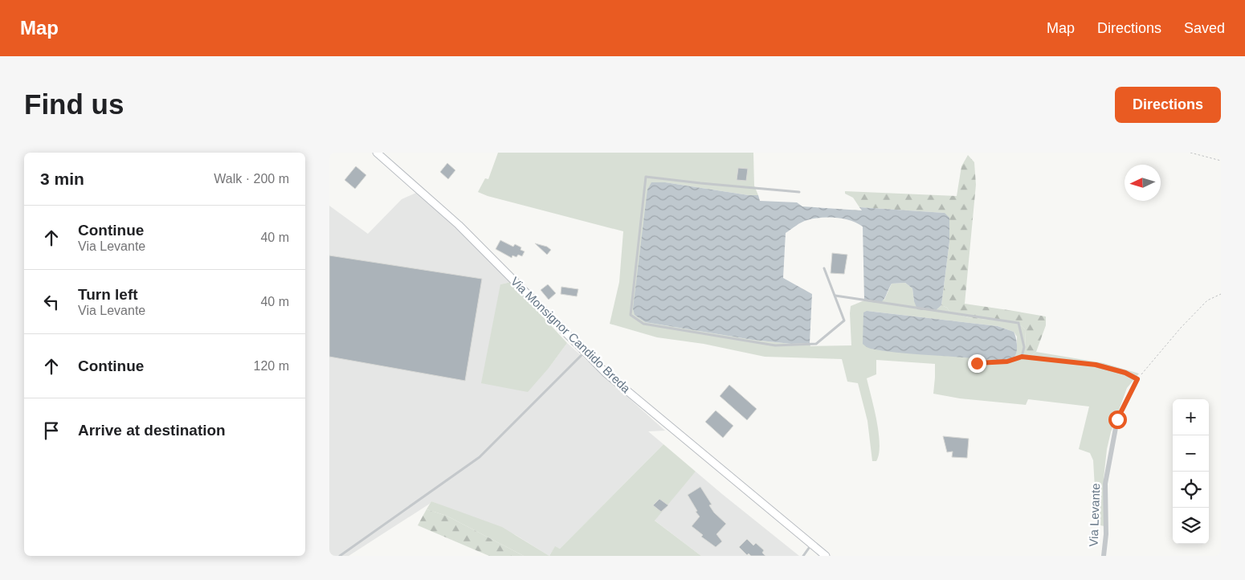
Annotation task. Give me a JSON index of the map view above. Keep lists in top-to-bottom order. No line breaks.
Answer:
{"streets":{"main road":["Via Monsignor Candido Breda"],"street":["Via Levante"]},"north":"left","page":{"header":"Map","nav":["Map","Directions","Saved"],"buttons":"Directions","title":"Find us","heading":["3 min","Walk · 200 m"],"list":[["Continue","Via Levante","40 m"],["Turn left","Via Levante","40 m"],["Continue","120 m"],"Arrive at destination"],"map_buttons":["+","−"]}}
